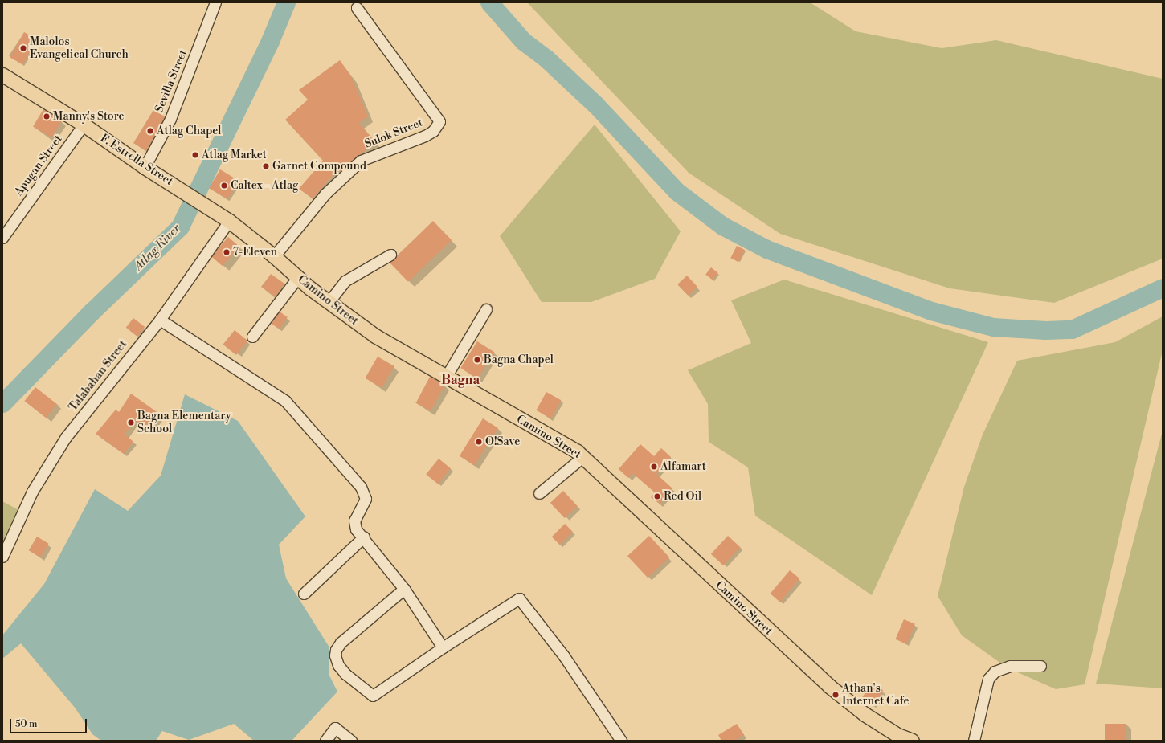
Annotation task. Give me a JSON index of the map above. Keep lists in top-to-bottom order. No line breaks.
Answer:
{"streets":{"main road":["F. Estrella Street","Camino Street"],"street":["Sevilla Street","Sulok Street","Apugan Street","Talabahan Street"]},"crossings":[["Sevilla Street","F. Estrella Street"],["Sulok Street","Camino Street"],["F. Estrella Street","Apugan Street"],["F. Estrella Street","Camino Street"],["Camino Street","Talabahan Street"]],"districts":["Bagna"],"water":["Atlag River"],"places":["Malolos Evangelical Church","Manny's Store","Atlag Chapel","Atlag Market","Garnet Compound","Caltex - Atlag","7-Eleven","Bagna Chapel","Bagna Elementary School","O!Save","Alfamart","Red Oil","Athan's Internet Cafe"],"scale_bar":"50 m"}
